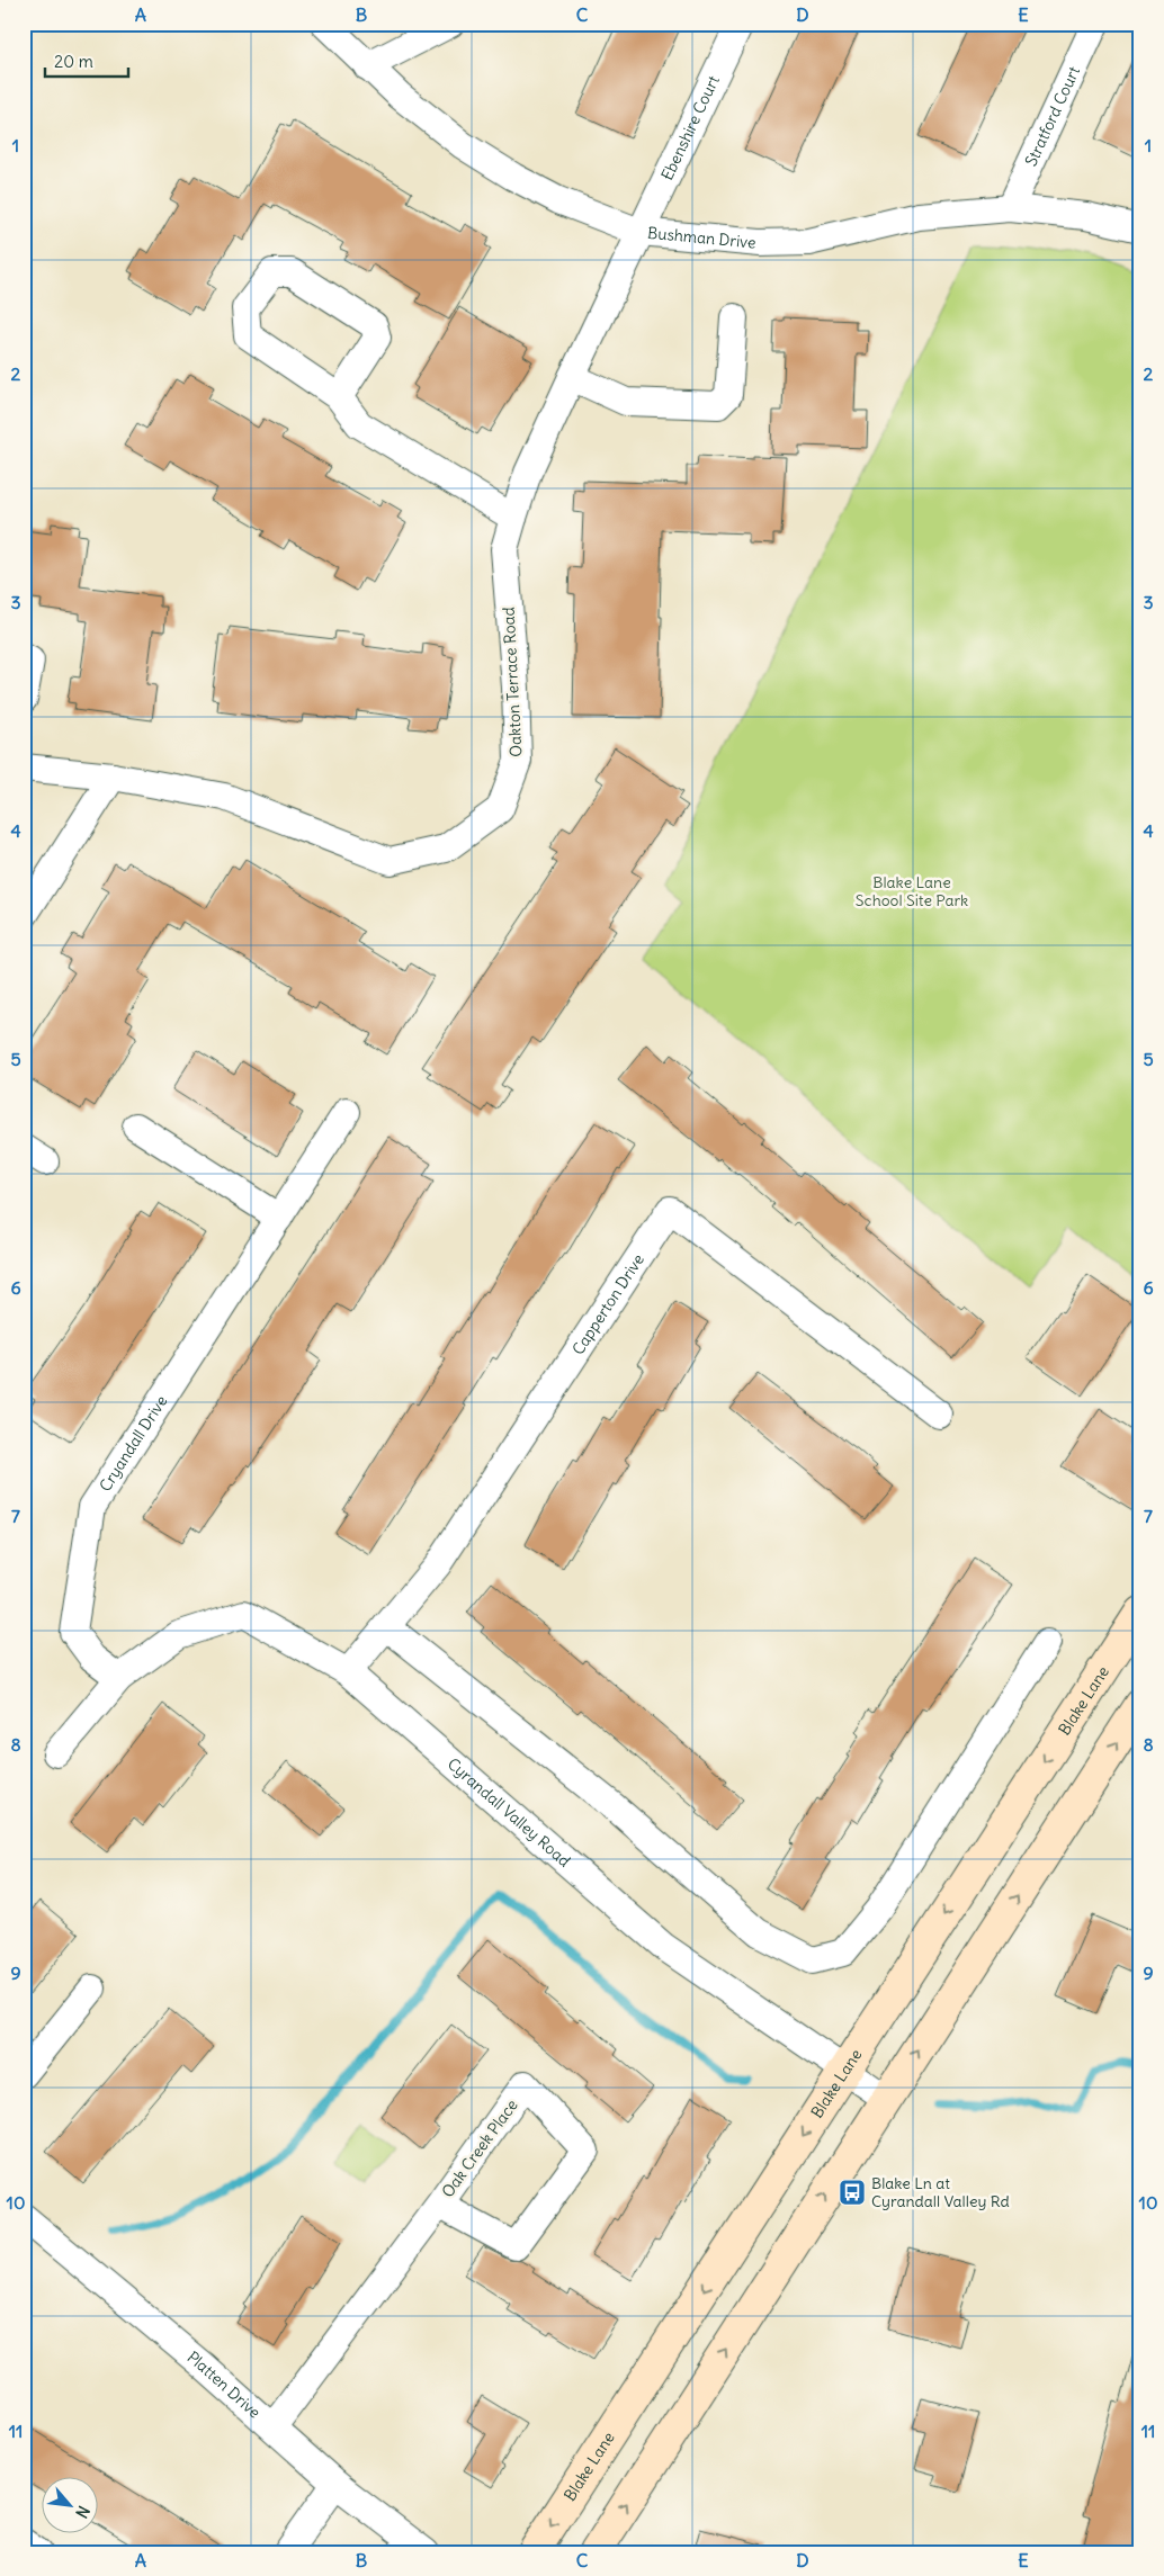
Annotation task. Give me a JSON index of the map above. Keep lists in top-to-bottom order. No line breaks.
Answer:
{"streets":{"main road":["Blake Lane"],"street":["Stratford Court","Ebenshire Court","Bushman Drive","Oakton Terrace Road","Capperton Drive","Cryandall Drive","Cyrandall Valley Road","Oak Creek Place","Platten Drive"]},"crossings":[["Stratford Court","Bushman Drive"],["Ebenshire Court","Bushman Drive"],["Ebenshire Court","Oakton Terrace Road"],["Bushman Drive","Oakton Terrace Road"],["Capperton Drive","Cyrandall Valley Road"],["Cryandall Drive","Cyrandall Valley Road"],["Blake Lane","Cyrandall Valley Road"],["Oak Creek Place","Platten Drive"]],"parks":["Blake Lane School Site Park"],"places":{"bus stop":["Blake Ln at Cyrandall Valley Rd"]},"scale_bar":"20 m","north":"bottom right","grid":{"columns":["A","B","C","D","E"],"rows":["1","2","3","4","5","6","7","8","9","10","11"]}}
